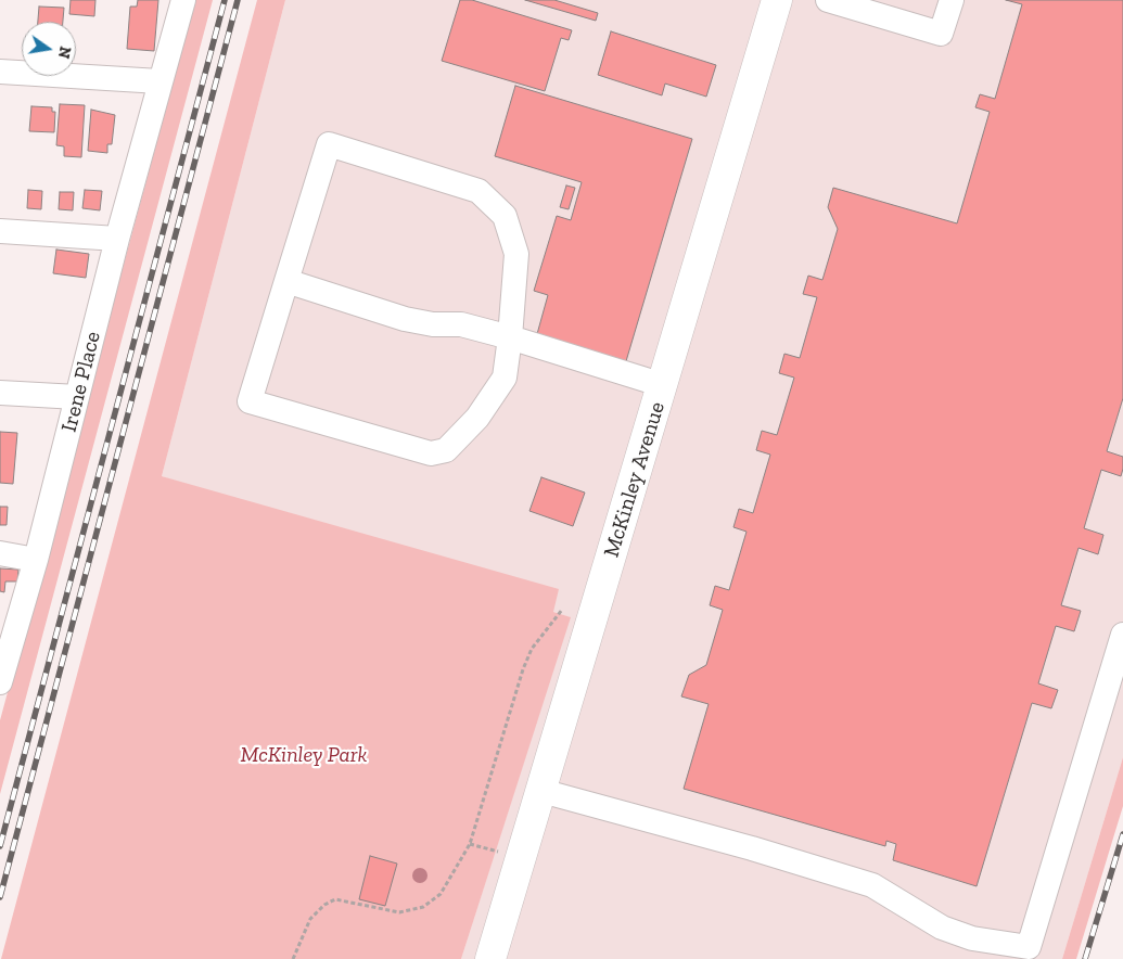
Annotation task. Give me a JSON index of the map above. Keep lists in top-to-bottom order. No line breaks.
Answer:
{"streets":{"main road":["McKinley Avenue"],"street":["Irene Place"]},"parks":["McKinley Park"],"north":"right"}
